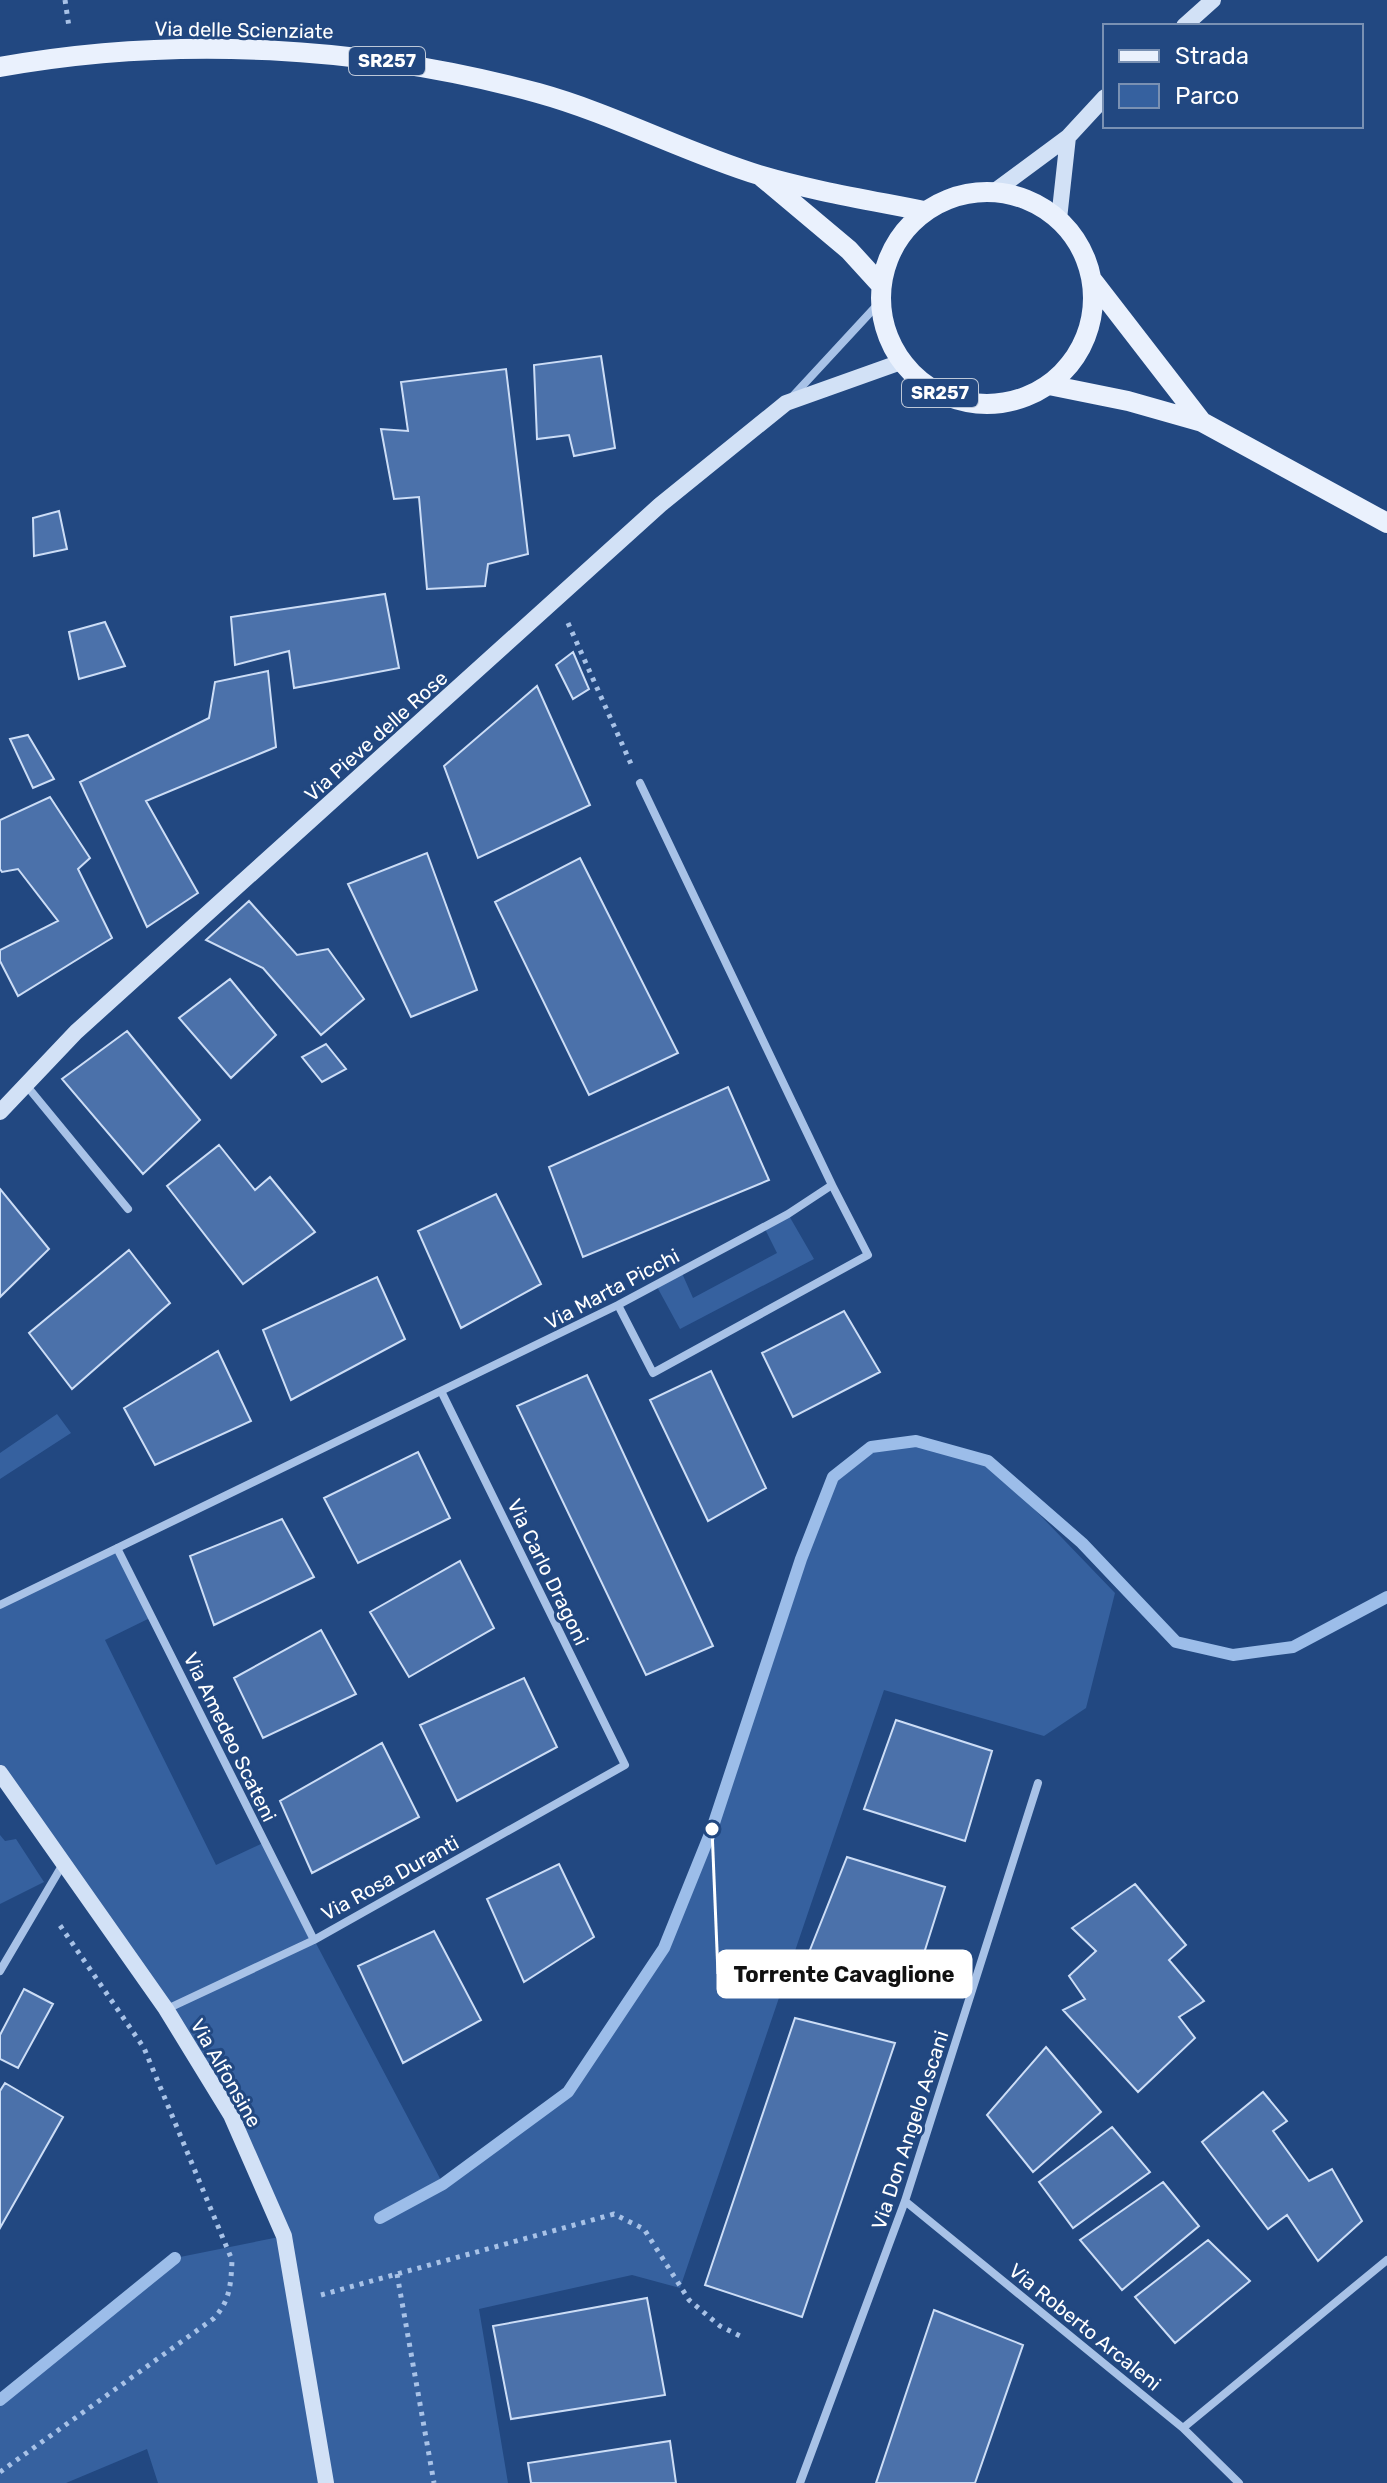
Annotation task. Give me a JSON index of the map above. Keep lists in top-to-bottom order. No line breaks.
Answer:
{"streets":{"main road":["Via delle Scienziate","SR257"],"street":["Via Pieve delle Rose","Via Marta Picchi","Via Carlo Dragoni","Via Amedeo Scateni","Via Rosa Duranti","Via Alfonsine","Via Don Angelo Ascani","Via Roberto Arcaleni"]},"crossings":[["Via delle Scienziate","SR257"],["Via delle Scienziate","Via Pieve delle Rose"],["SR257","Via Pieve delle Rose"],["Via Marta Picchi","Via Carlo Dragoni"],["Via Marta Picchi","Via Amedeo Scateni"],["Via Carlo Dragoni","Via Rosa Duranti"],["Via Amedeo Scateni","Via Rosa Duranti"],["Via Rosa Duranti","Via Alfonsine"],["Via Don Angelo Ascani","Via Roberto Arcaleni"]],"places":["Torrente Cavaglione"],"legend":["Strada","Parco"]}
